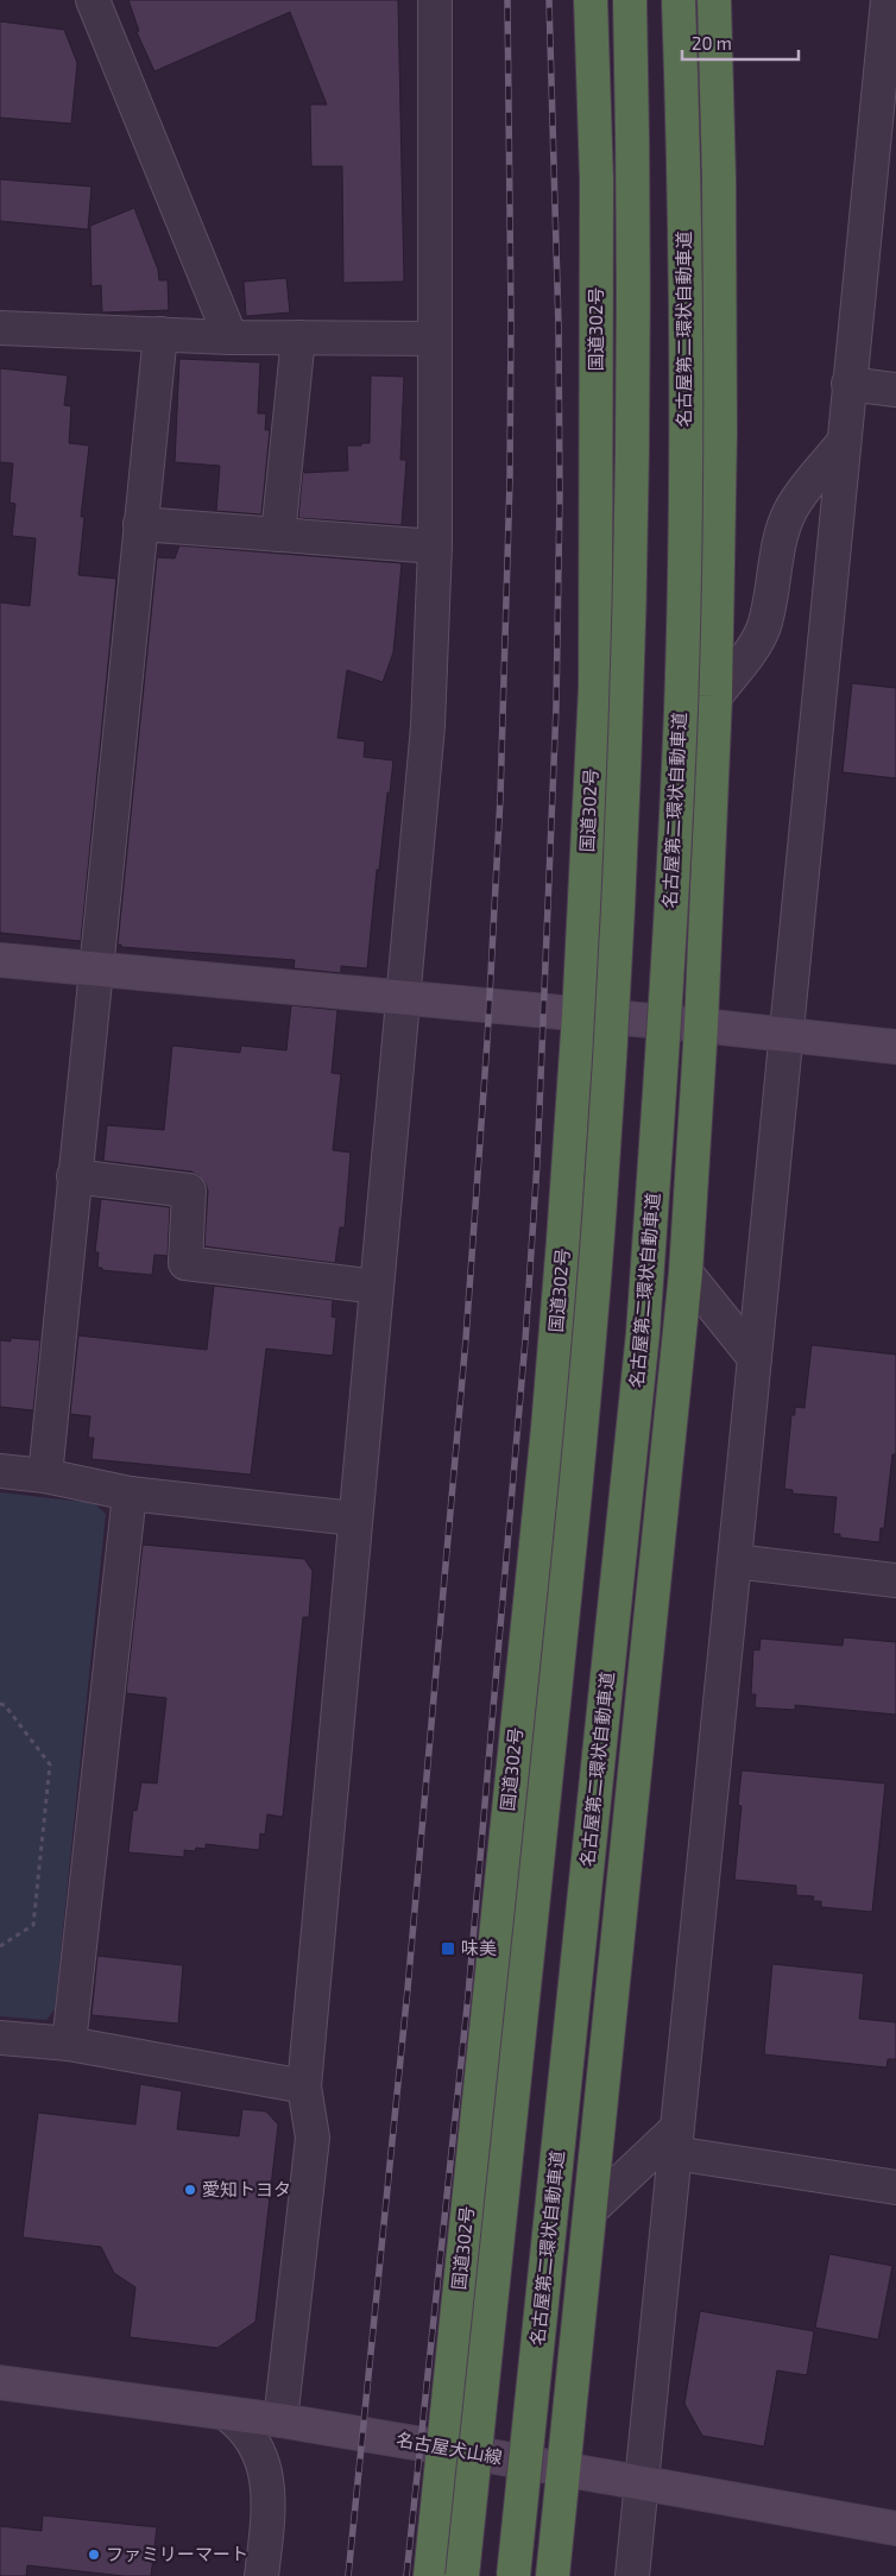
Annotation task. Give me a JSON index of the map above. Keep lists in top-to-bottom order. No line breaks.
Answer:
{"streets":{"highway":["国道302号","名古屋第二環状自動車道"],"main road":["名古屋犬山線"]},"crossings":[["国道302号","名古屋犬山線"]],"places":{"transit":["味美"],"other":["愛知トヨタ","ファミリーマート"]},"scale_bar":"20 m"}
